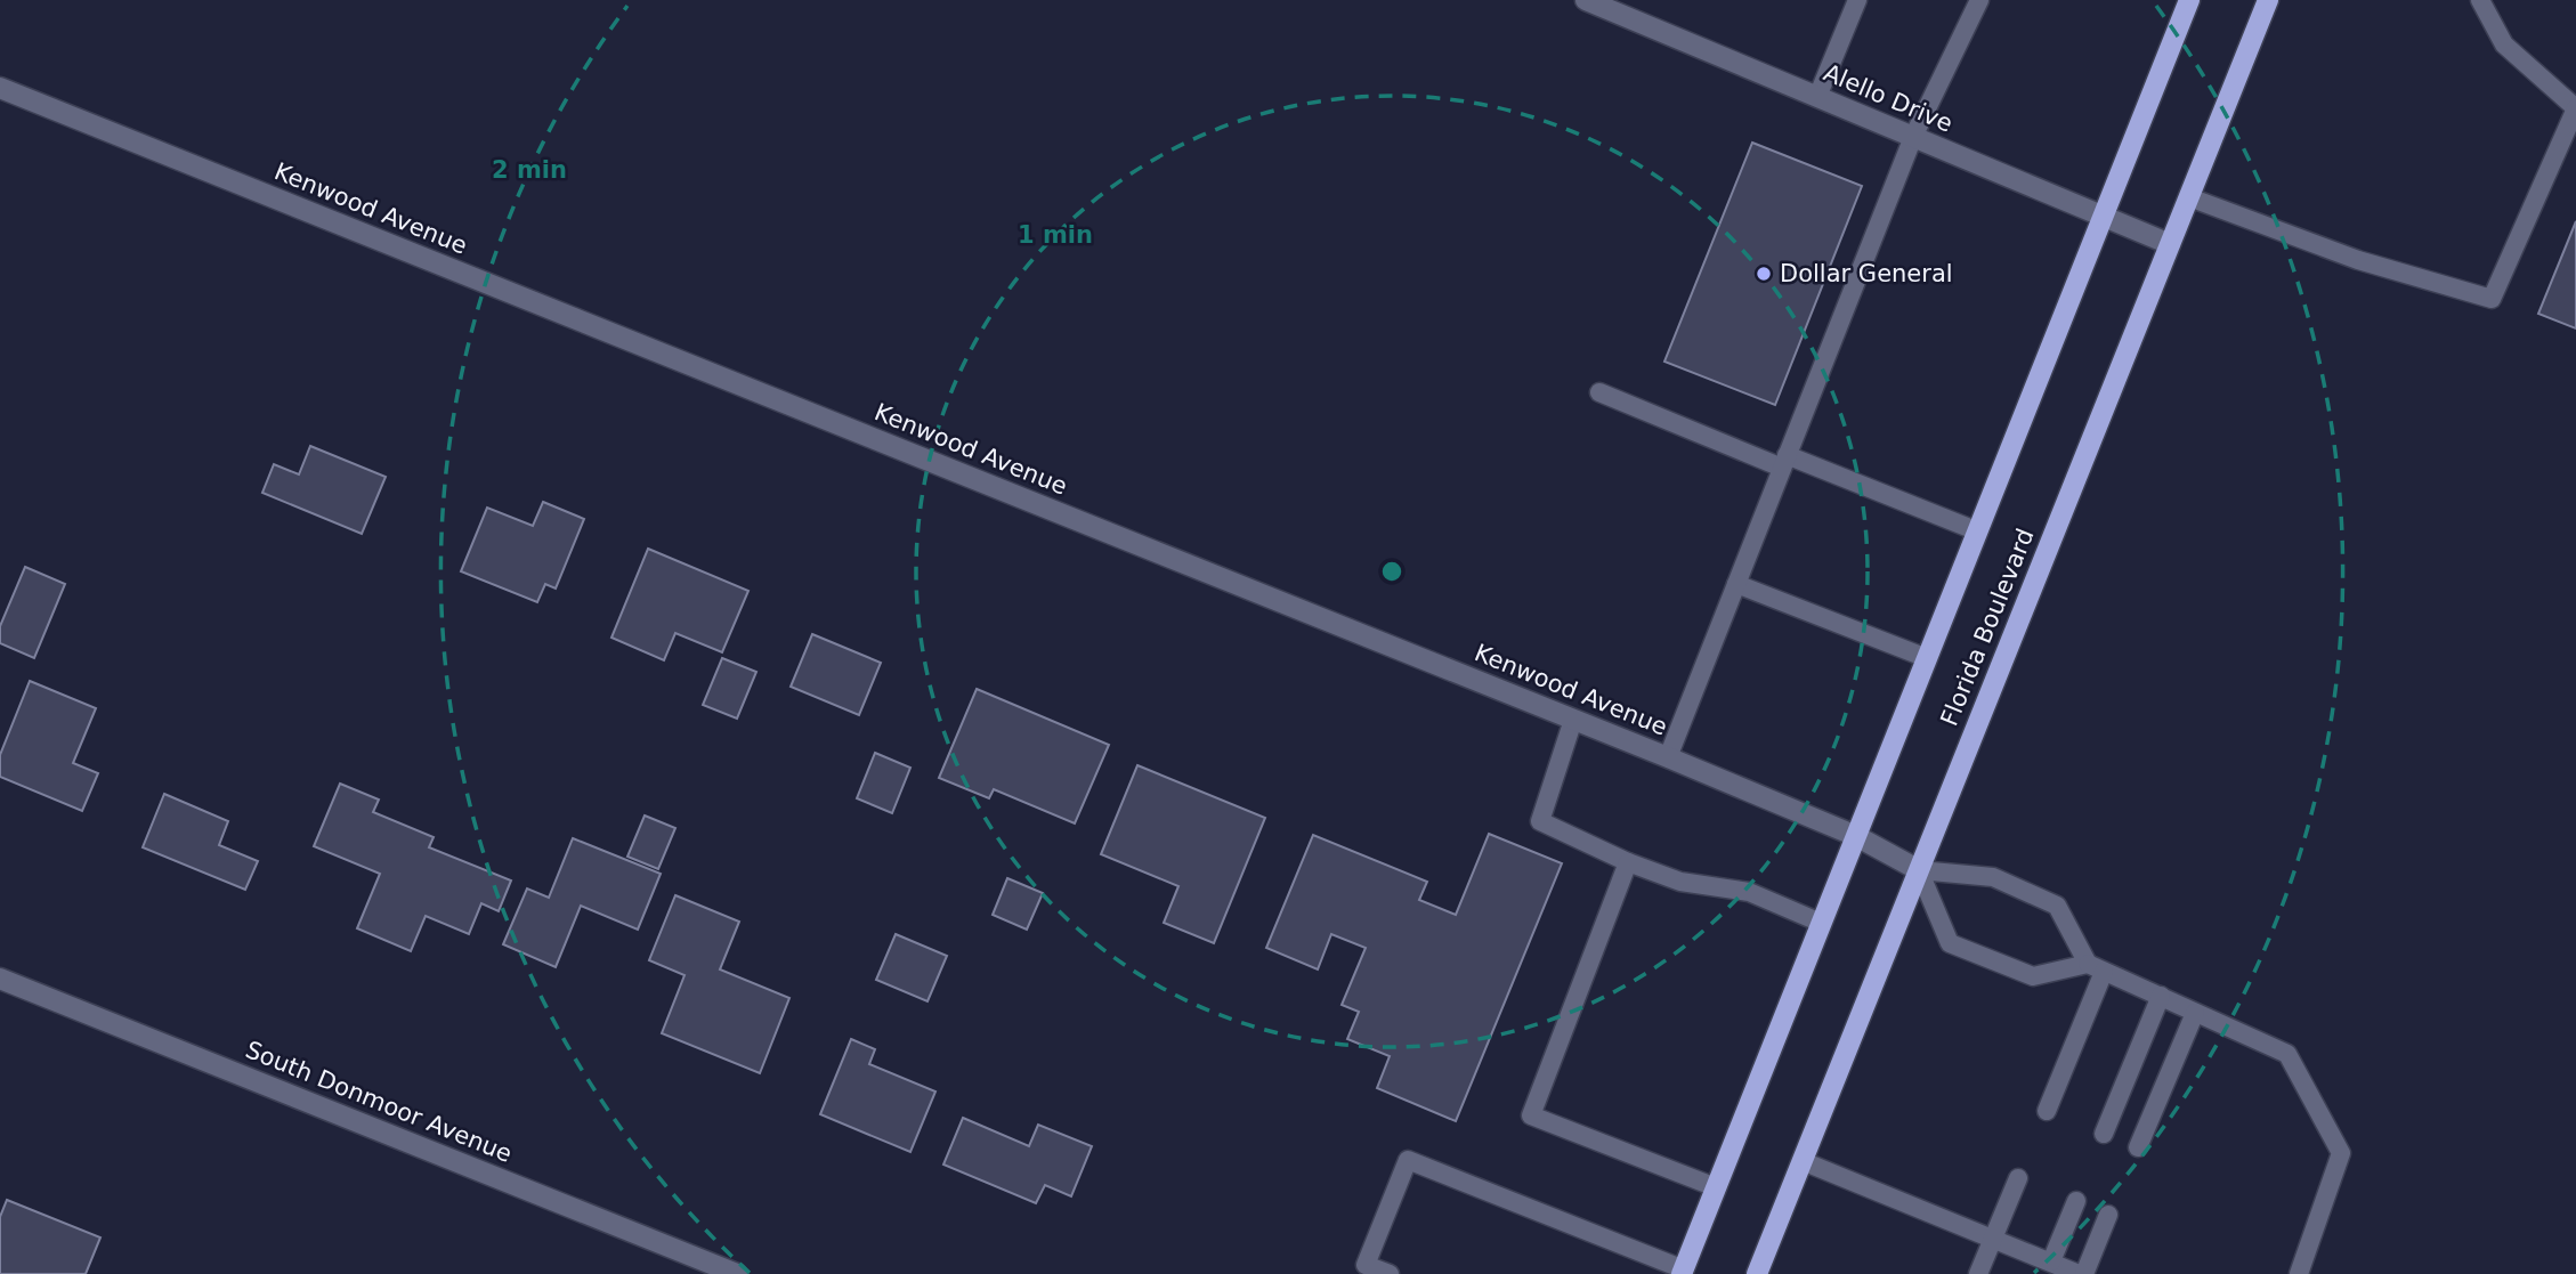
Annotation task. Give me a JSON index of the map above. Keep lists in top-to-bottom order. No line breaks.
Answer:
{"streets":{"main road":["Florida Boulevard"],"street":["Alello Drive","Kenwood Avenue","South Donmoor Avenue"]},"crossings":[["Alello Drive","Florida Boulevard"],["Kenwood Avenue","Florida Boulevard"]],"places":["Dollar General"],"rings":["2 min","1 min"]}
